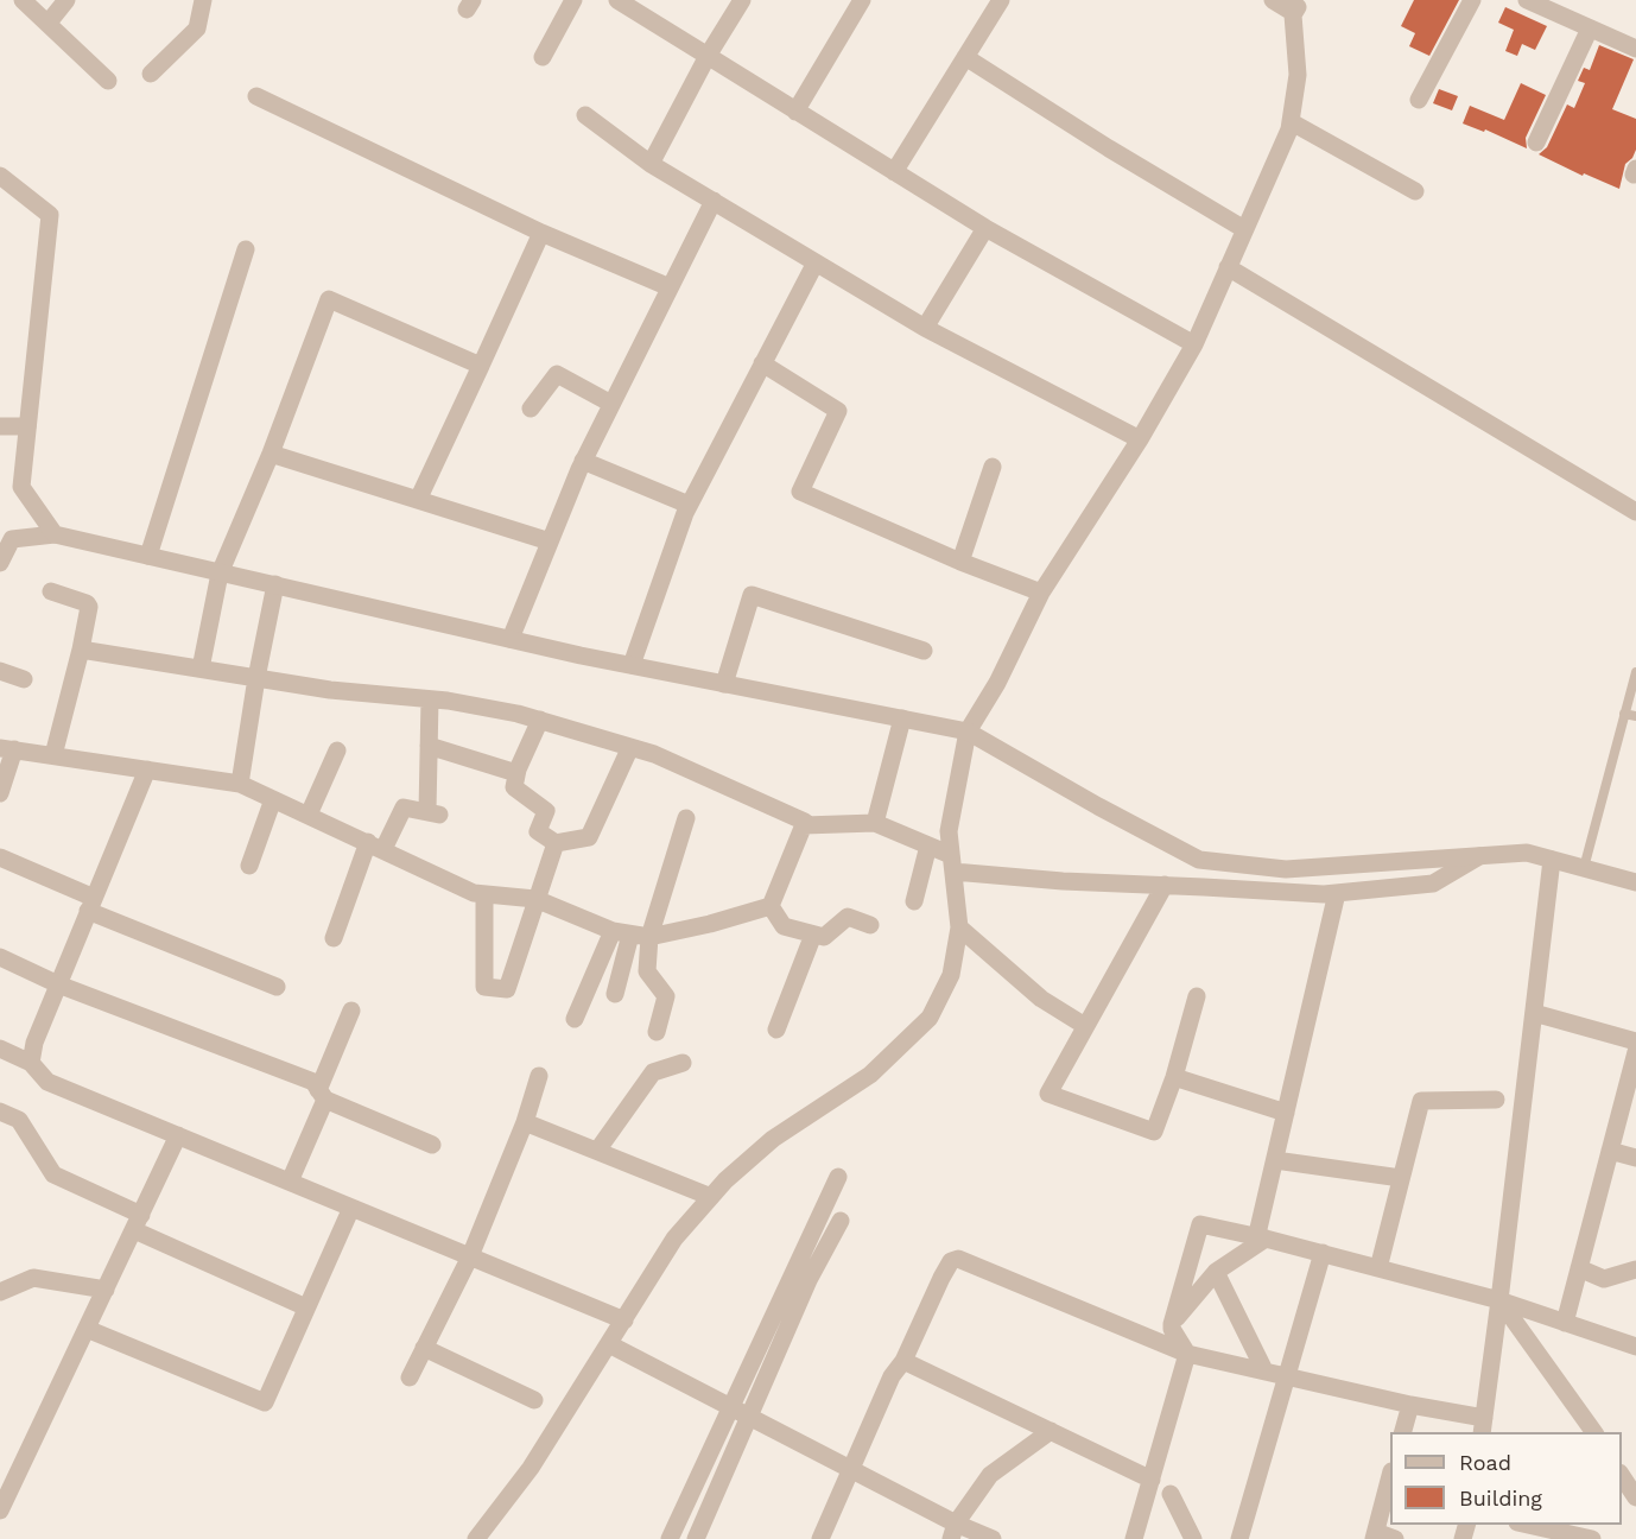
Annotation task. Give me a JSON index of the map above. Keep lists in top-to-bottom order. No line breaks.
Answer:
{"legend":["Road","Building"]}
